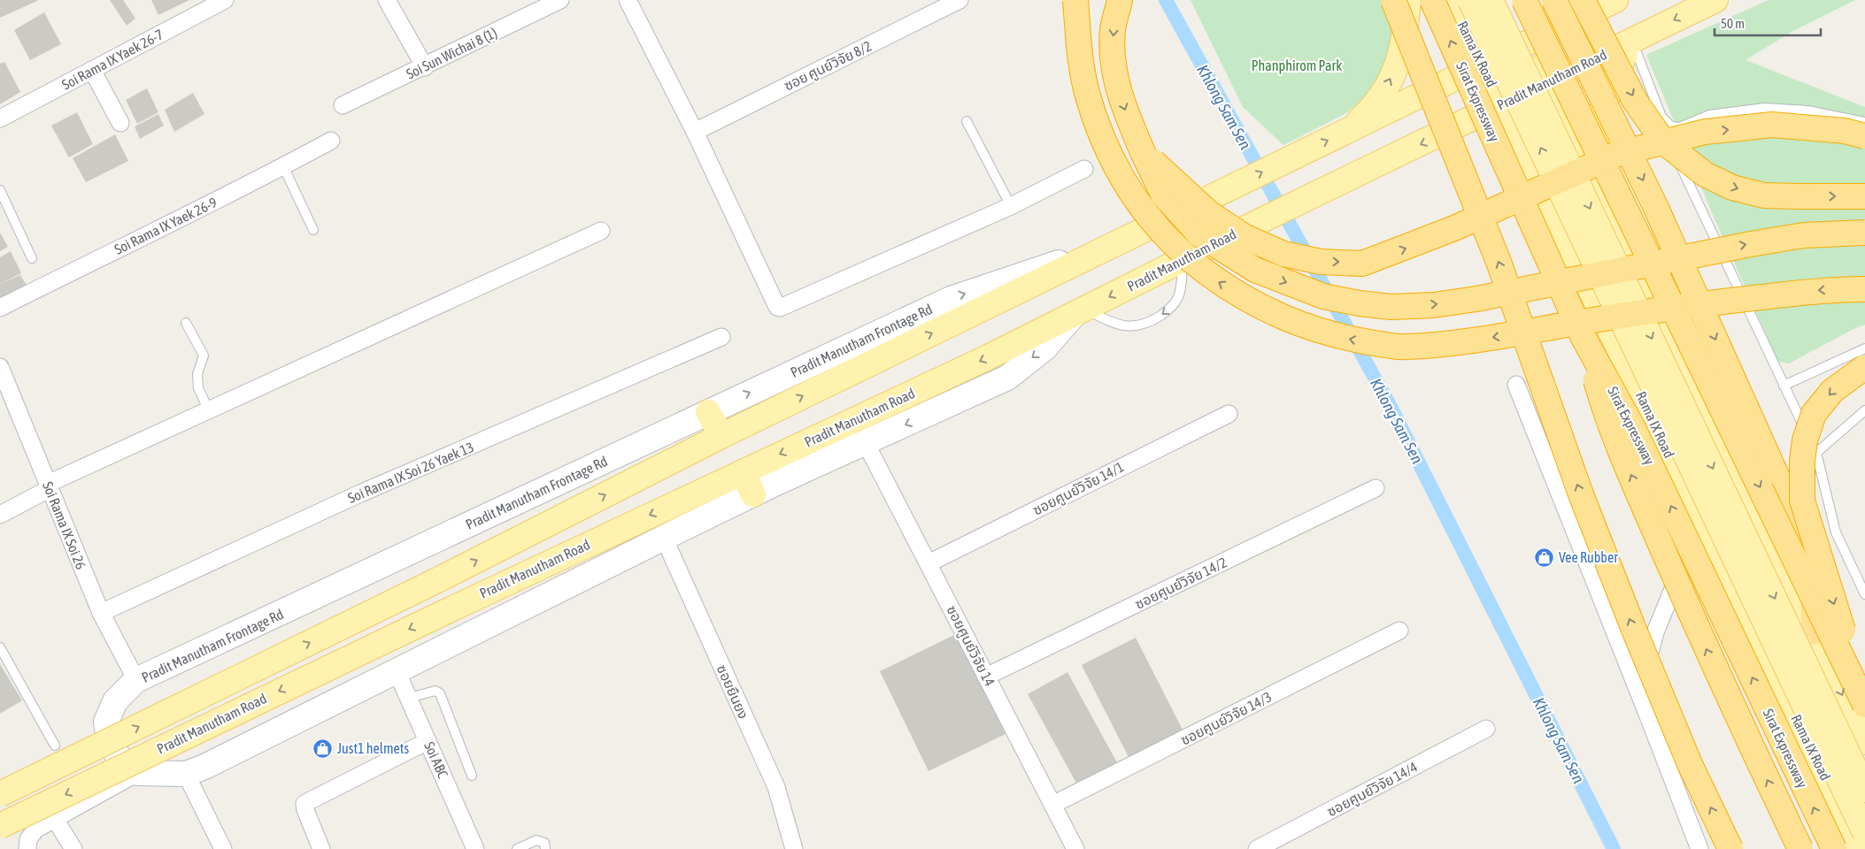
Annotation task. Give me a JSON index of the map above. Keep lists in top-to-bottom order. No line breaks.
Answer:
{"streets":{"highway":["Sirat Expressway"],"main road":["Rama IX Road","Pradit Manutham Road"],"street":["Soi Sun Wichai 8 (1)","Soi Rama IX Yaek 26-7","ซอย ศูนย์วิจัย 8/2","Soi Rama IX Yaek 26-9","Pradit Manutham Frontage Rd","Soi Rama IX Soi 26 Yaek 13","ซอยศูนย์วิจัย 14/1","Soi Rama IX Soi 26","ซอยศูนย์วิจัย 14/2","ซอยศูนย์วิจัย 14","ซอยยืนยง","ซอยศูนย์วิจัย 14/3","Soi ABC","ซอยศูนย์วิจัย 14/4"]},"crossings":[["Rama IX Road","Pradit Manutham Road"],["Pradit Manutham Road","Pradit Manutham Frontage Rd"],["Pradit Manutham Frontage Rd","Soi Rama IX Soi 26"],["Soi Rama IX Soi 26 Yaek 13","Soi Rama IX Soi 26"],["ซอยศูนย์วิจัย 14/1","ซอยศูนย์วิจัย 14"],["ซอยศูนย์วิจัย 14/2","ซอยศูนย์วิจัย 14"],["ซอยศูนย์วิจัย 14","ซอยศูนย์วิจัย 14/3"]],"water":["Khlong Sam Sen"],"parks":["Phanphirom Park"],"places":{"shop":["Vee Rubber","Just1 helmets"]},"scale_bar":"50 m"}
